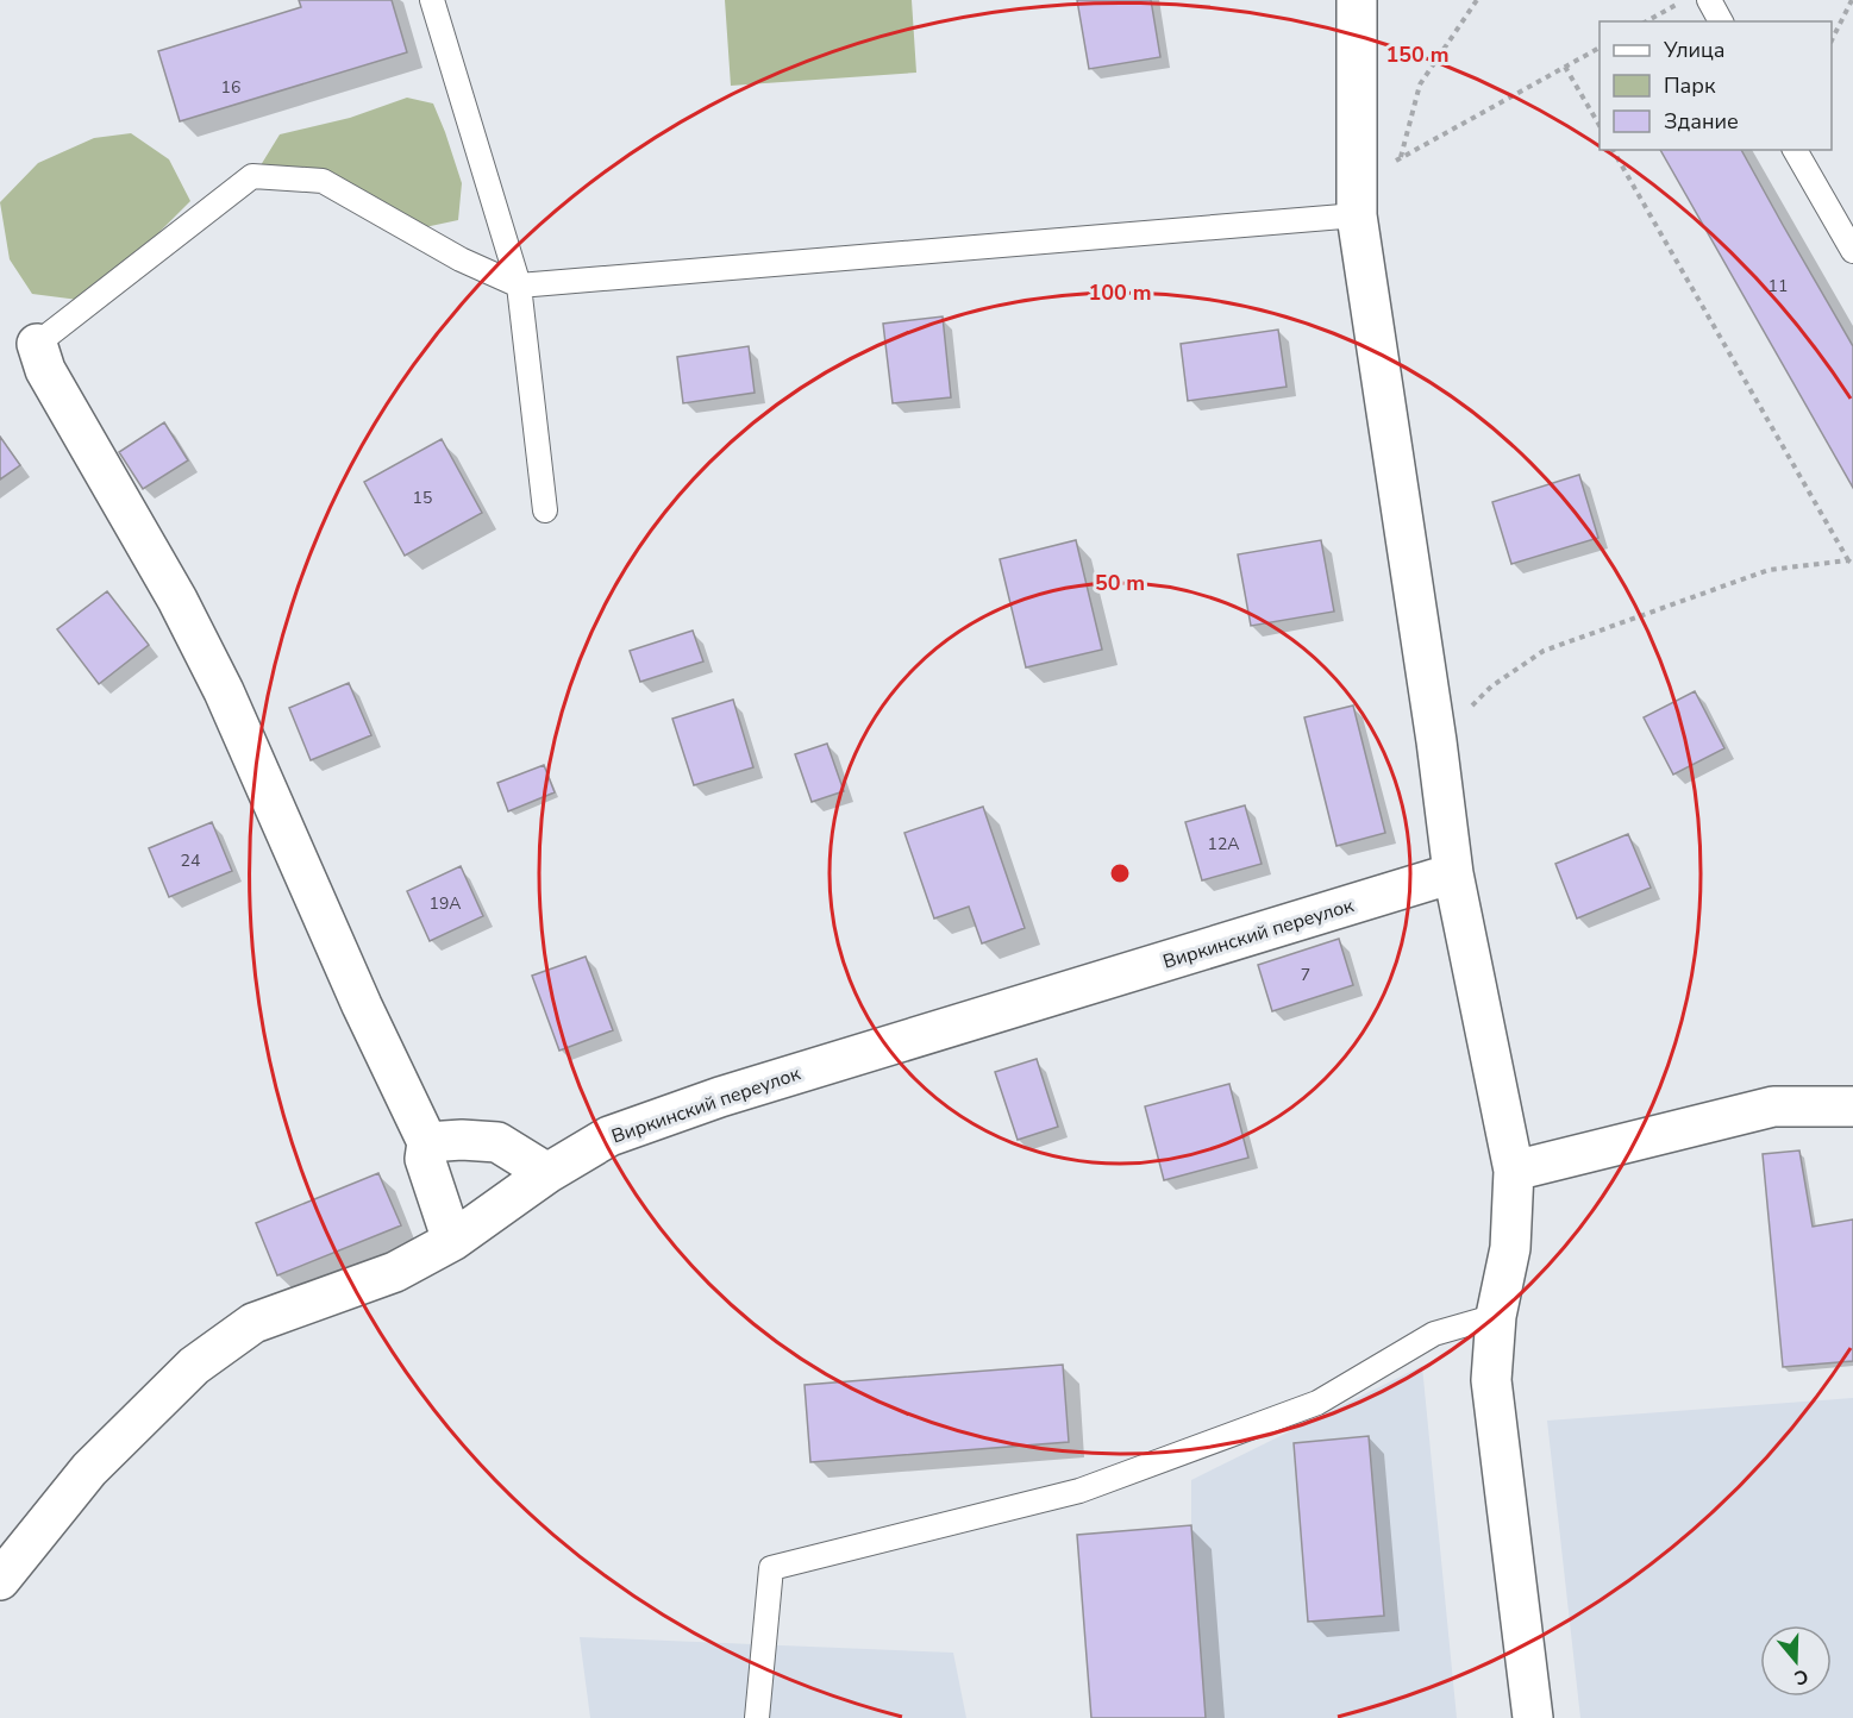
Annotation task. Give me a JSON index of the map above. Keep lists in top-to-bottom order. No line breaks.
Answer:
{"streets":{"street":["Виркинский переулок"]},"house_numbers":["16","11","15","12А","24","19А","7"],"legend":["Улица","Парк","Здание"],"north":"bottom","rings":["150 m","100 m","50 m"]}
